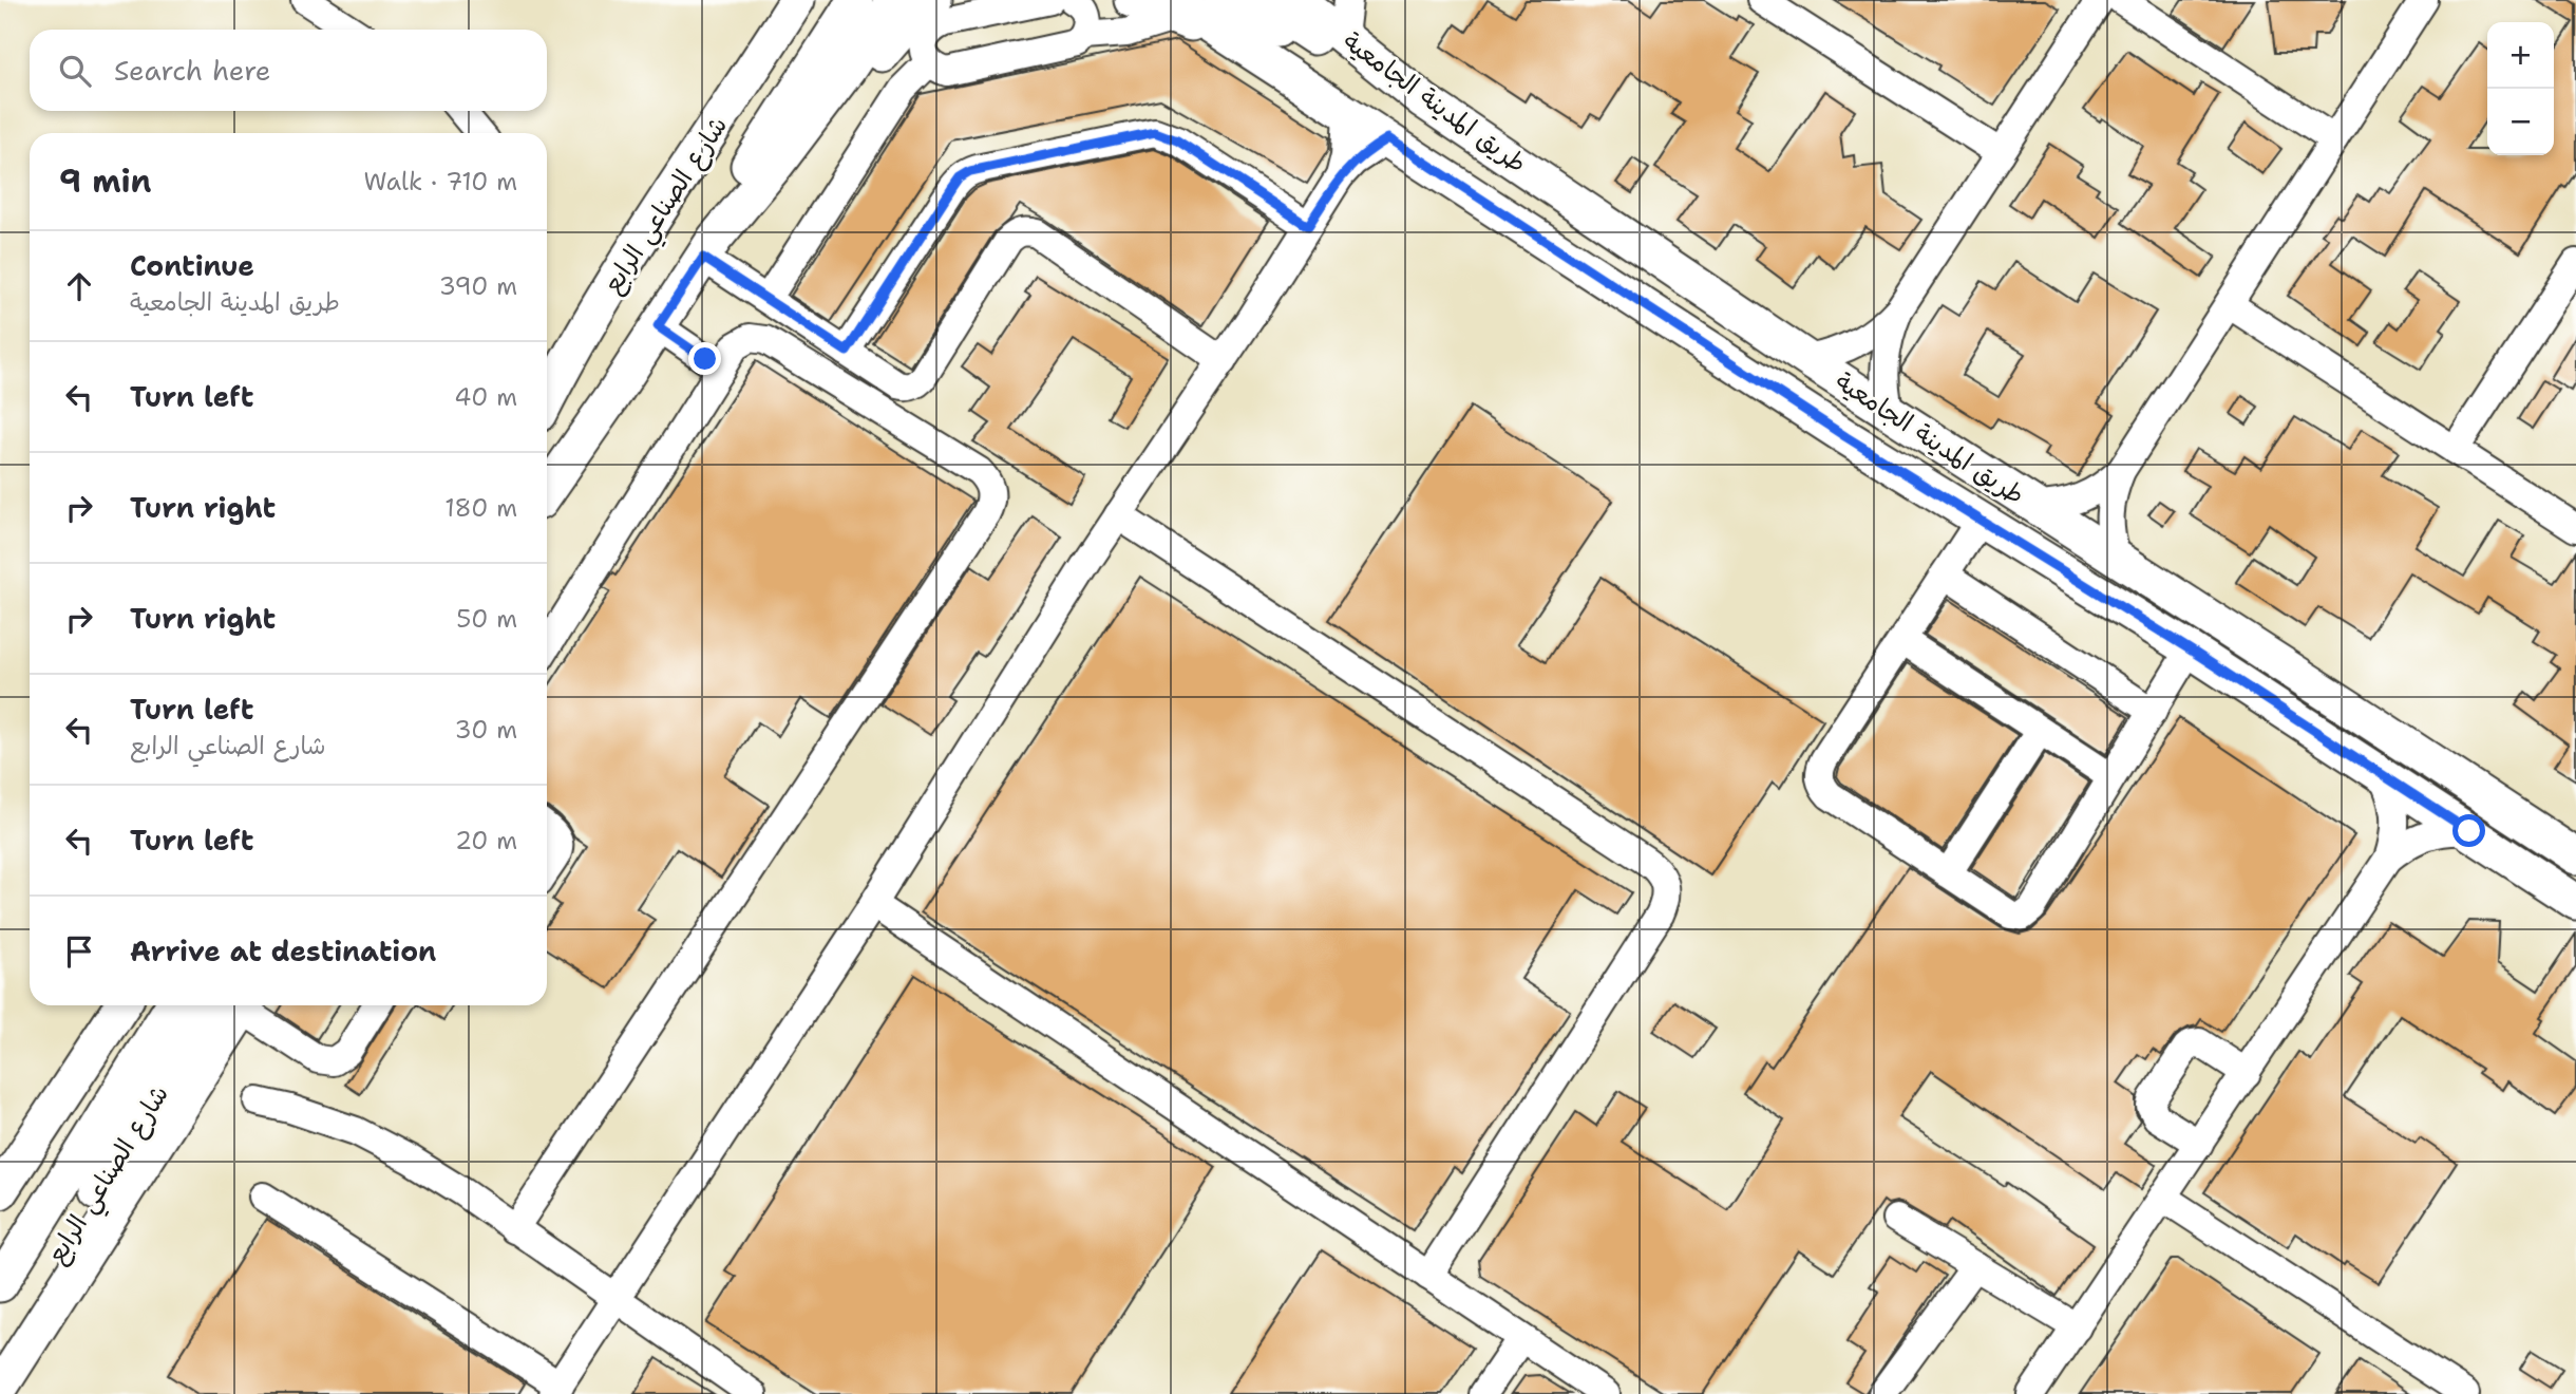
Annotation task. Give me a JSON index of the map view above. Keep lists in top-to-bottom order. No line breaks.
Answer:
{"streets":{"main road":["طريق المدينة الجامعية","شارع الصناعي الرابع"]},"page":{"map_buttons":["+","−"],"search":"Search here","heading":["9 min","Walk · 710 m"],"list":[["Continue","طريق المدينة الجامعية","390 m"],["Turn left","40 m"],["Turn right","180 m"],["Turn right","50 m"],["Turn left","شارع الصناعي الرابع","30 m"],["Turn left","20 m"],"Arrive at destination"]}}
